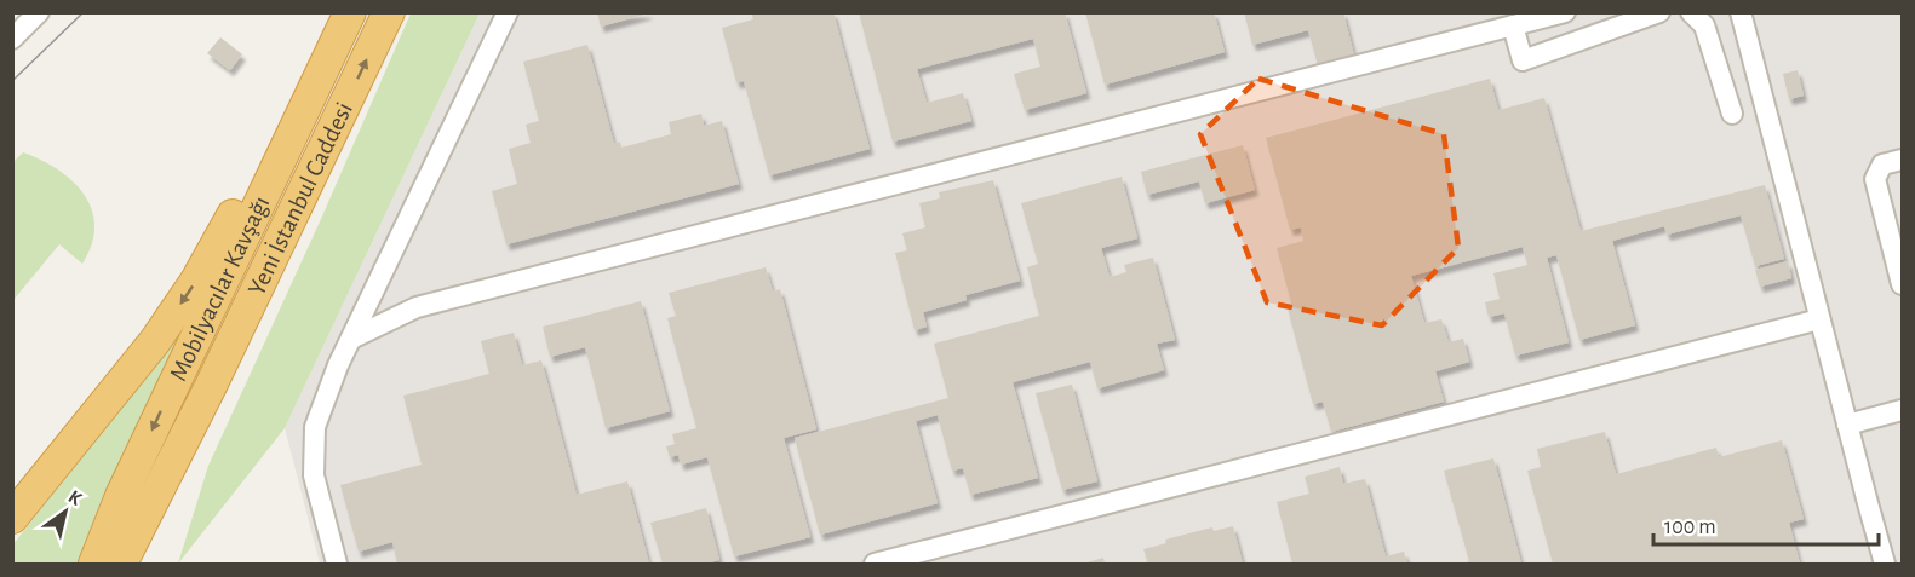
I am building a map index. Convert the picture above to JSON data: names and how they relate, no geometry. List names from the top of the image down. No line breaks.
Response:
{"streets":{"highway":["Yeni İstanbul Caddesi","Mobilyacılar Kavşağı"]},"crossings":[["Yeni İstanbul Caddesi","Mobilyacılar Kavşağı"]],"one_way":["Yeni İstanbul Caddesi"],"scale_bar":"100 m","north":"top right"}
